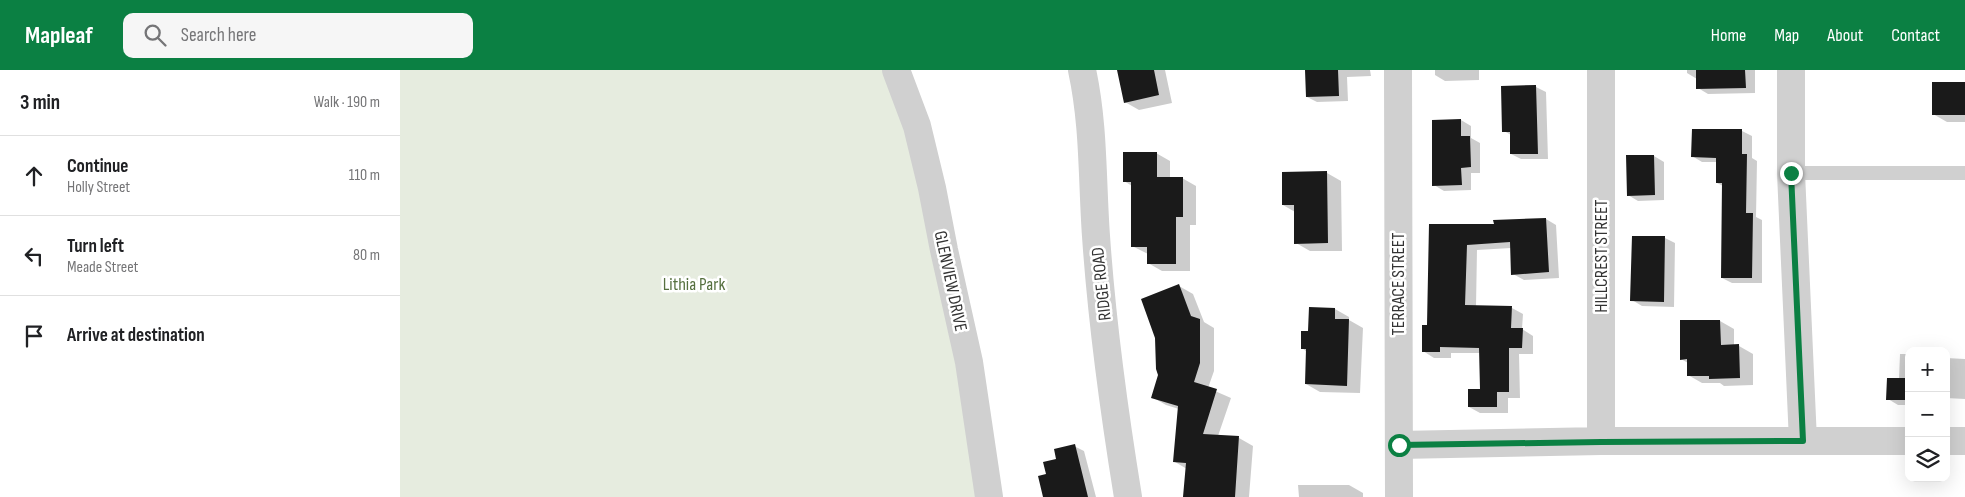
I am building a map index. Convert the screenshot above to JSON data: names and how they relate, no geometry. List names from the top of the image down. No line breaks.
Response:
{"streets":{"street":["HILLCREST STREET","GLENVIEW DRIVE","RIDGE ROAD","TERRACE STREET"]},"parks":["Lithia Park"],"page":{"header":"Mapleaf","search":"Search here","nav":["Home","Map","About","Contact"],"heading":["3 min","Walk · 190 m"],"list":[["Continue","Holly Street","110 m"],["Turn left","Meade Street","80 m"],"Arrive at destination"],"map_buttons":["+","−"]}}
